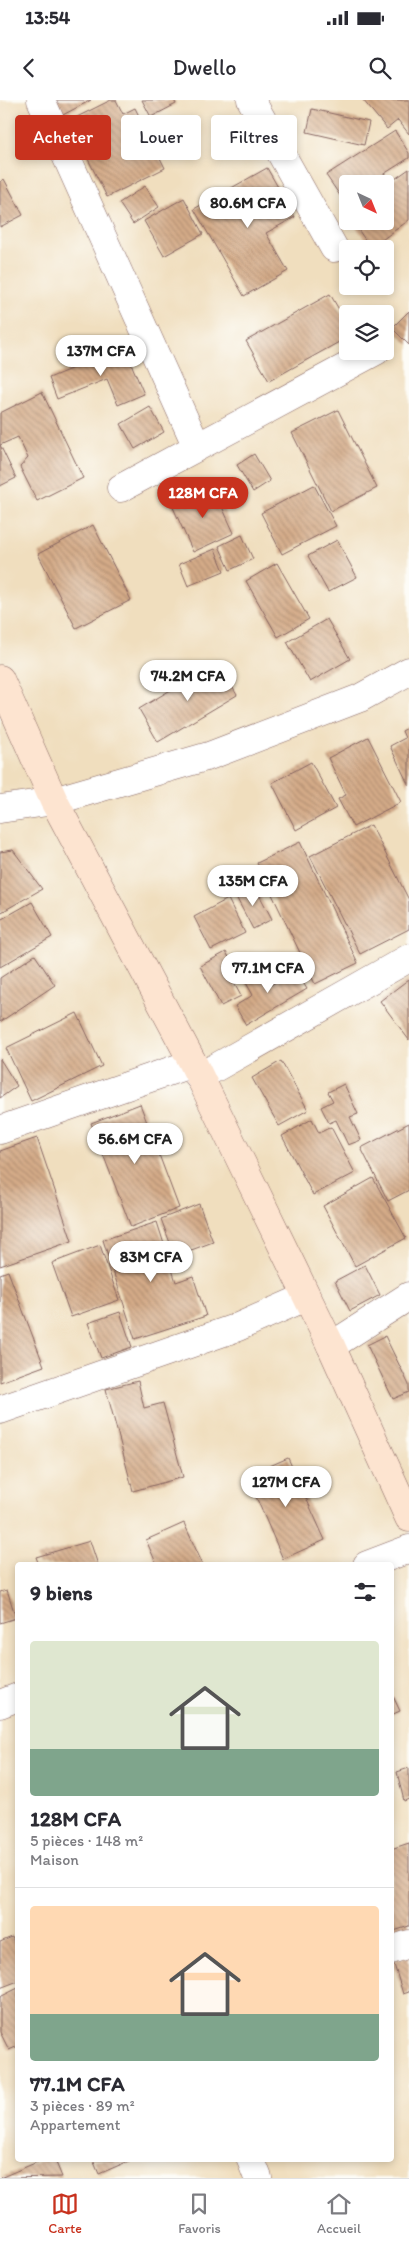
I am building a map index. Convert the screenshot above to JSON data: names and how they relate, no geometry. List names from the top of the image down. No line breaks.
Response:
{"north":"bottom right","page":{"status":"13:54","header":"Dwello","chip":["Acheter","Louer","Filtres"],"price":["80.6M CFA","137M CFA","128M CFA","74.2M CFA","135M CFA","77.1M CFA","56.6M CFA","83M CFA","127M CFA"],"heading":"9 biens","list":[{"name":"128M CFA","note":"5 pièces · 148 m² · Maison"},{"name":"77.1M CFA","note":"3 pièces · 89 m² · Appartement"}],"tabs":["Carte","Favoris","Accueil"]}}
